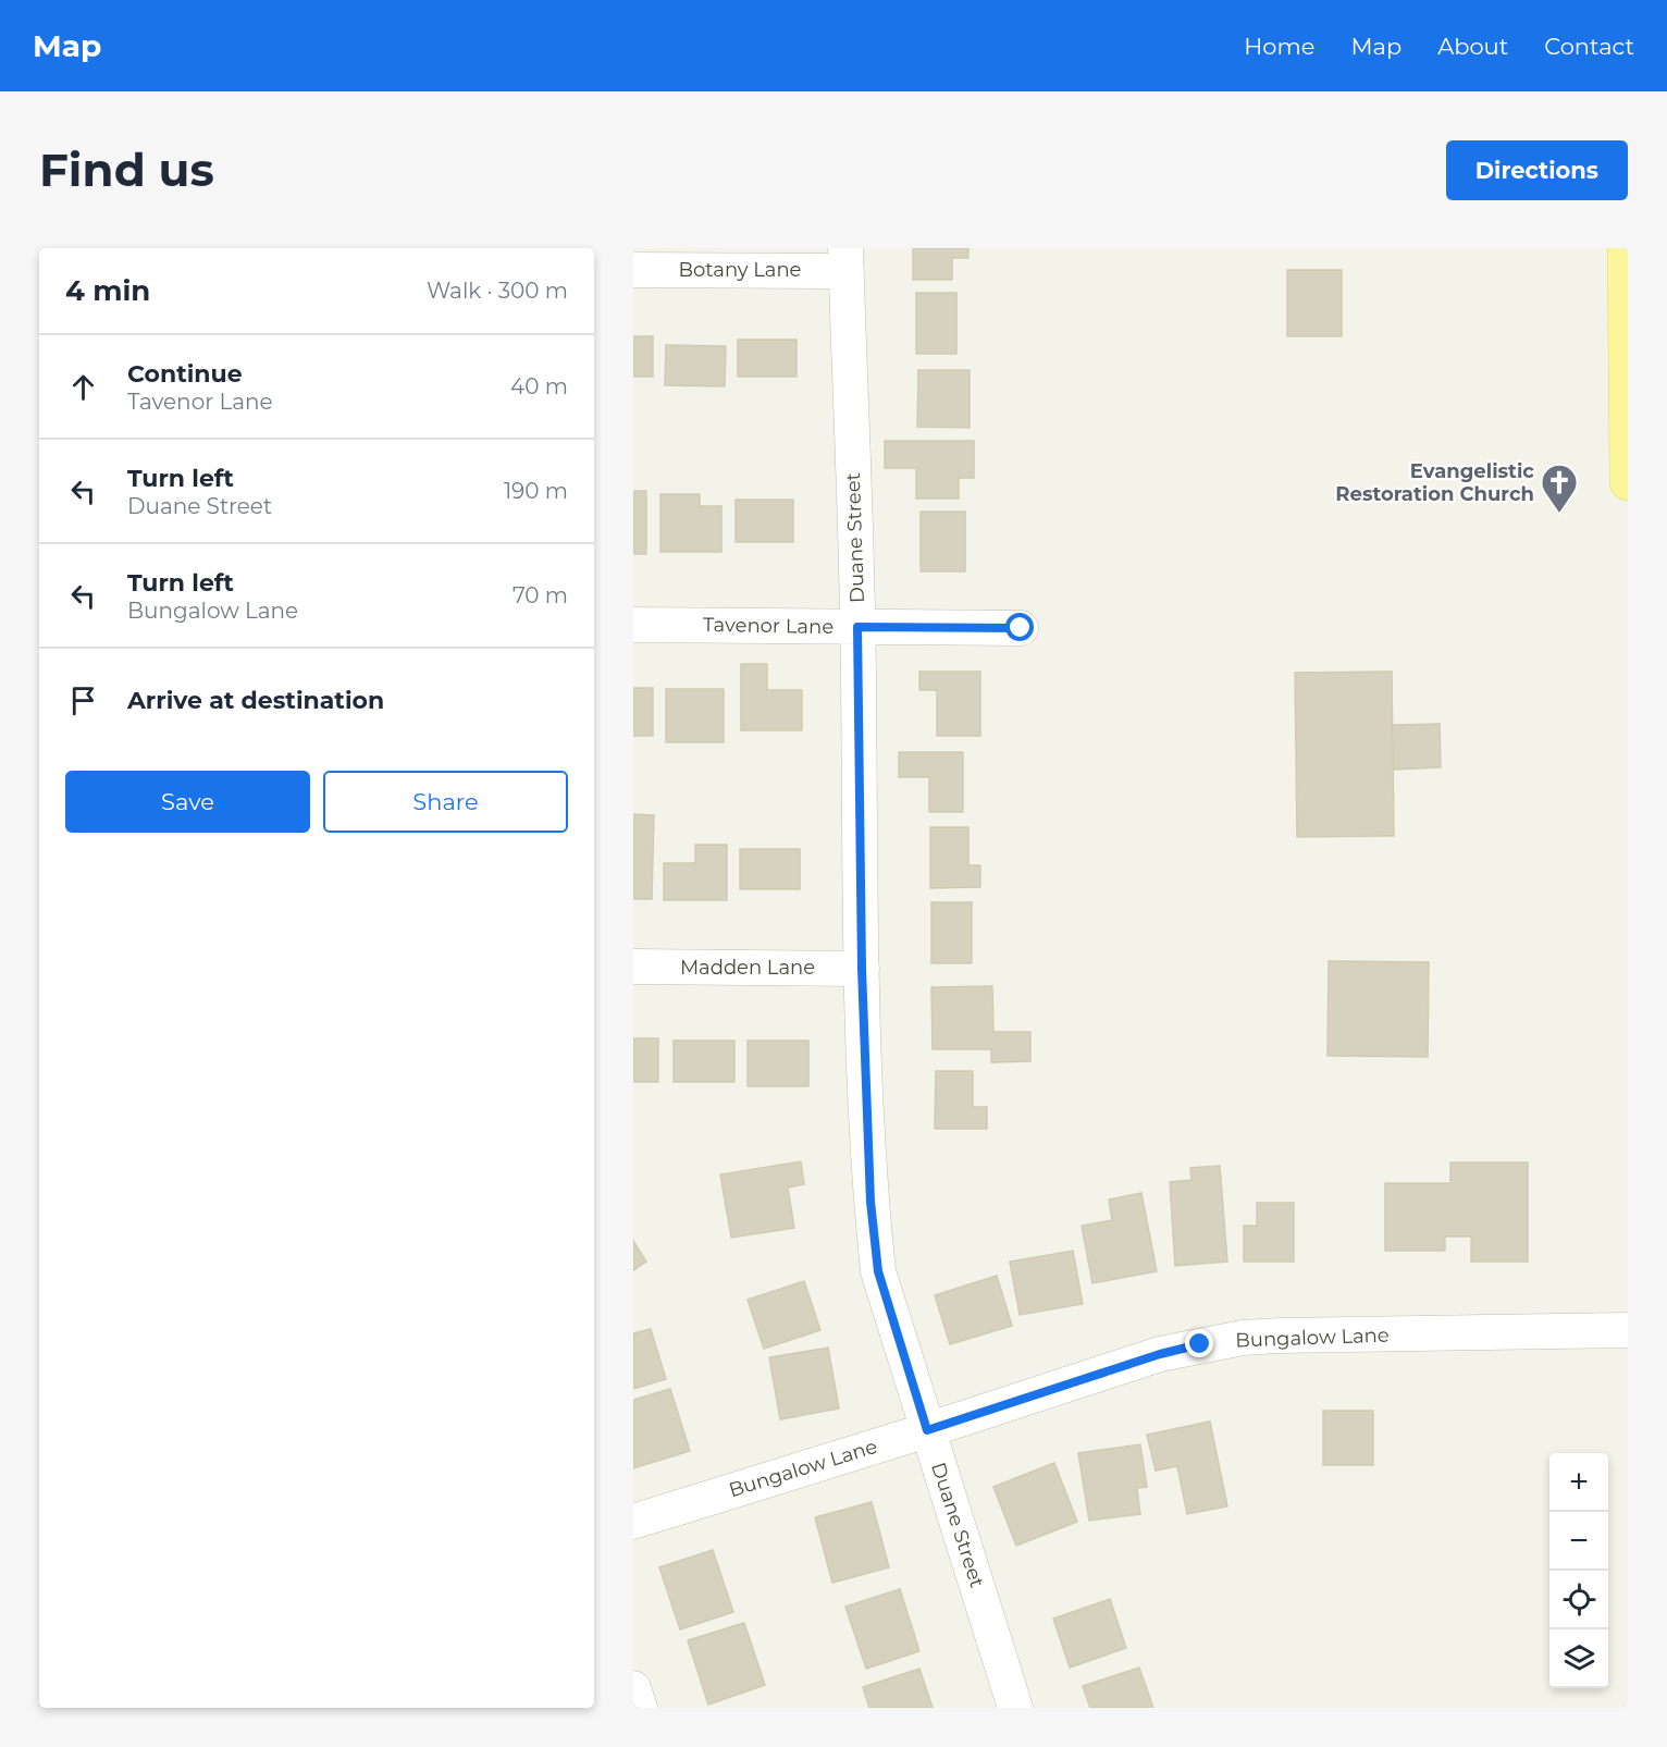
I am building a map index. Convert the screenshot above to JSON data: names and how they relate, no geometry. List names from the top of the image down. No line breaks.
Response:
{"streets":{"street":["Botany Lane","Duane Street","Tavenor Lane","Madden Lane","Bungalow Lane"]},"crossings":[["Botany Lane","Duane Street"],["Duane Street","Tavenor Lane"],["Duane Street","Madden Lane"],["Duane Street","Bungalow Lane"]],"places":{"church":["Evangelistic Restoration Church"]},"page":{"header":"Map","nav":["Home","Map","About","Contact"],"buttons":["Directions",["Save","Share"]],"title":"Find us","heading":["4 min","Walk · 300 m"],"list":[["Continue","Tavenor Lane","40 m"],["Turn left","Duane Street","190 m"],["Turn left","Bungalow Lane","70 m"],"Arrive at destination"],"map_buttons":["+","−"]}}
